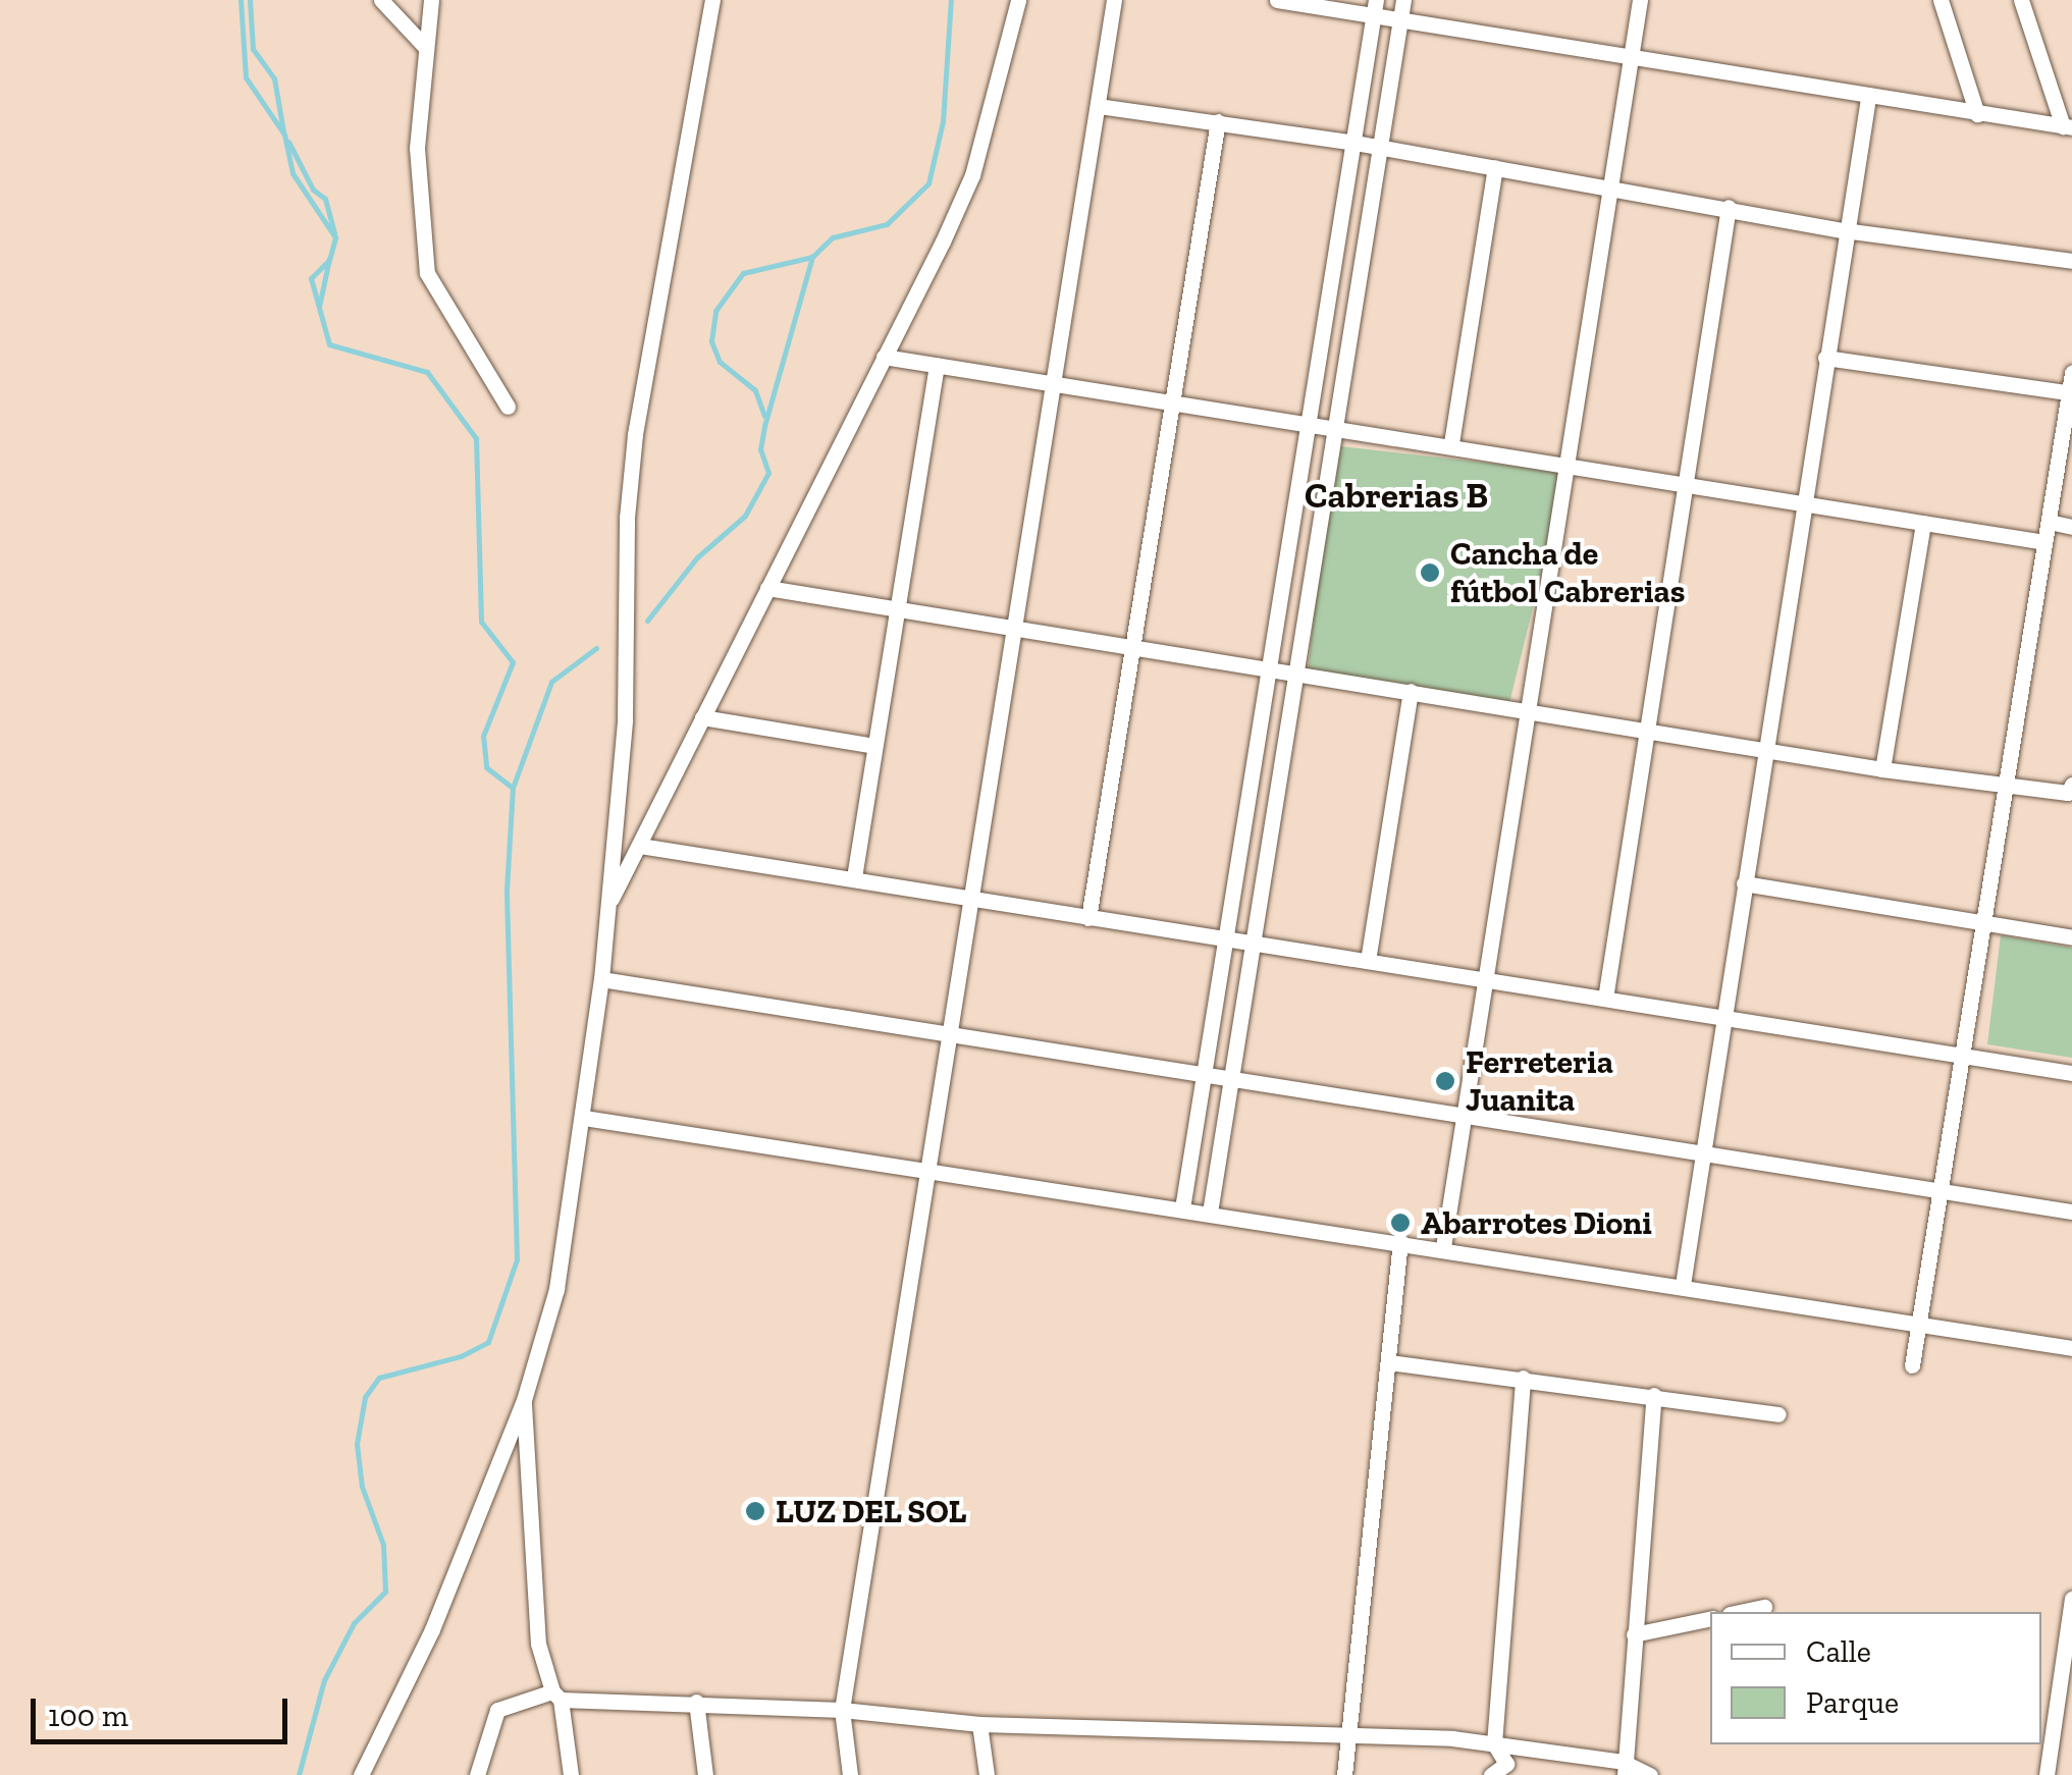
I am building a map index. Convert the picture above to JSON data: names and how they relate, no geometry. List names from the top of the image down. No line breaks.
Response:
{"districts":["Cabrerias B"],"places":["Cancha de fútbol Cabrerias","Ferreteria Juanita","Abarrotes Dioni","LUZ DEL SOL"],"legend":["Calle","Parque"],"scale_bar":"100 m"}
